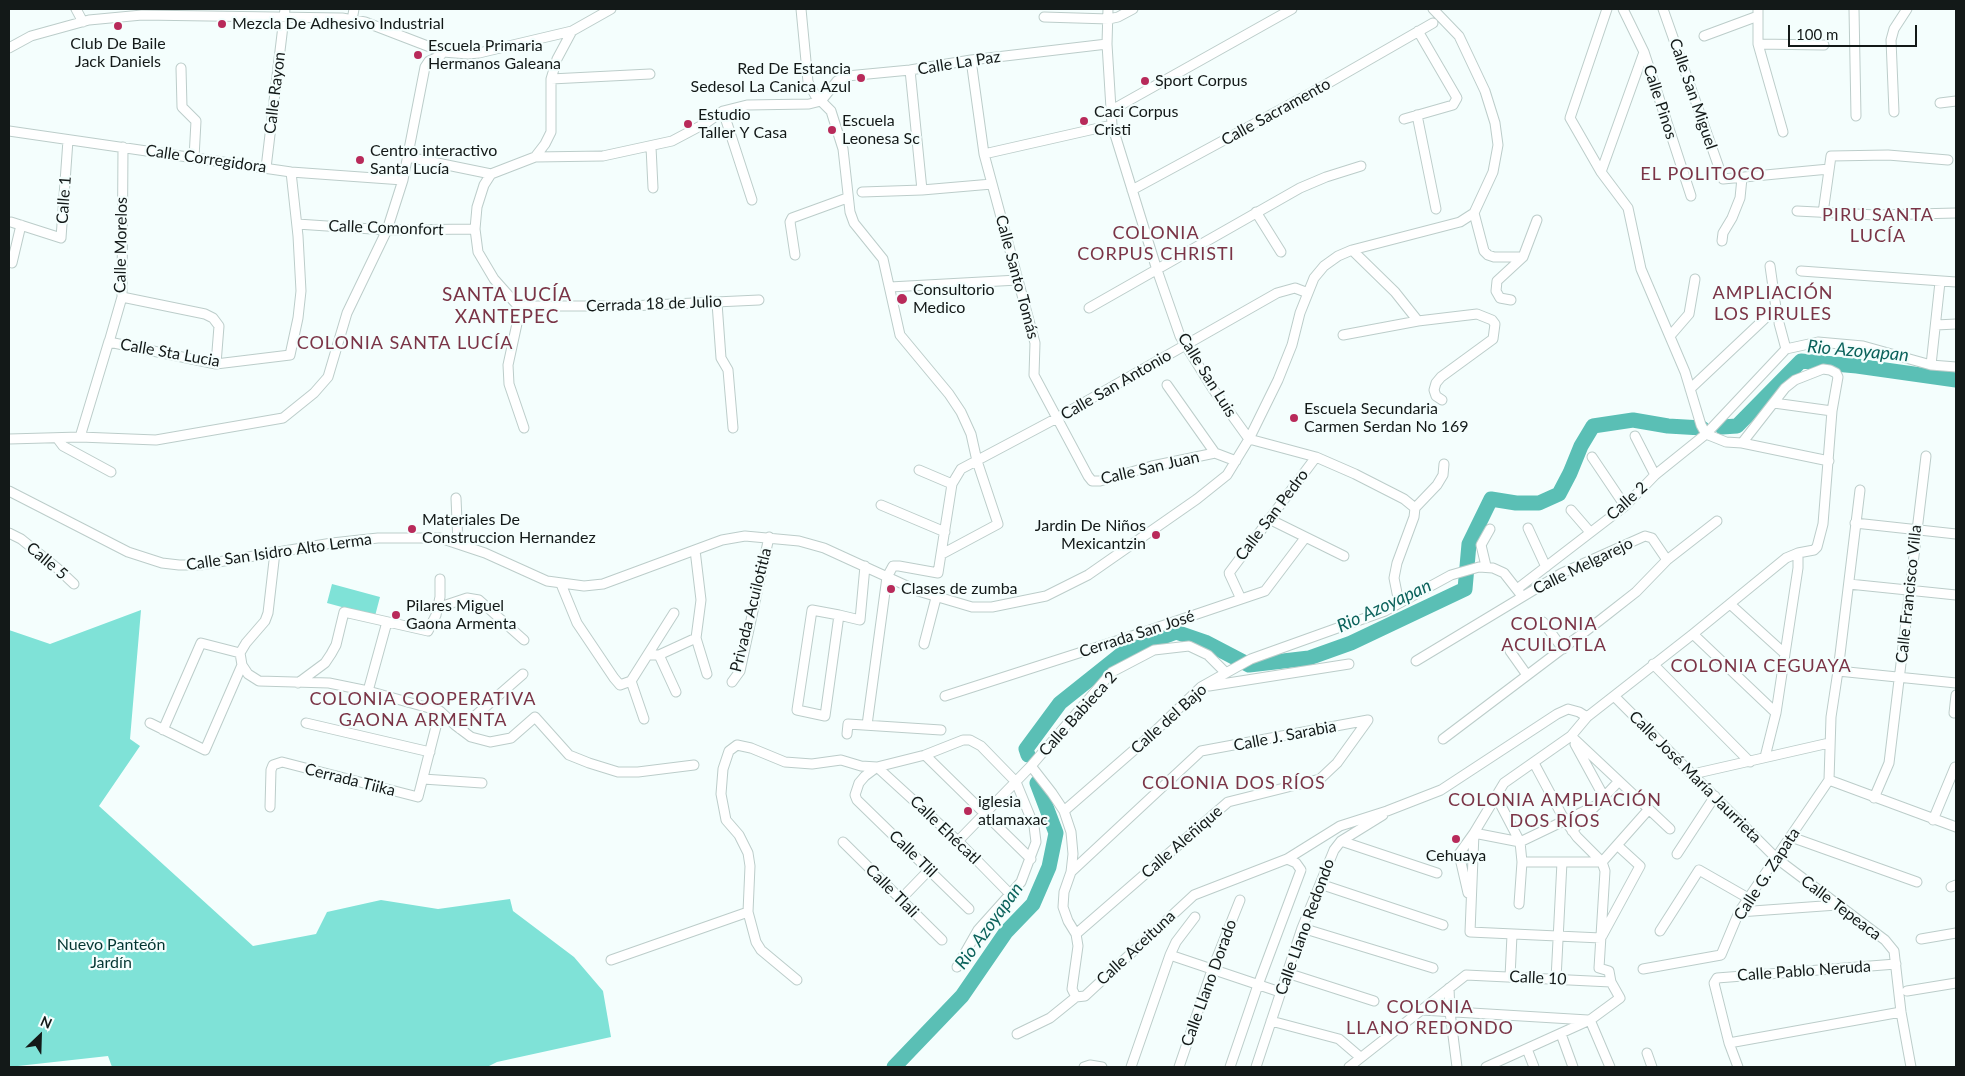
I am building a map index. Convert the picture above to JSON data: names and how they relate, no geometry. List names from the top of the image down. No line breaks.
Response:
{"streets":{"street":["Calle La Paz","Calle Rayon","Calle San Miguel","Calle Pinos","Calle Sacramento","Calle Corregidora","Calle 1","Calle Comonfort","Calle Morelos","Calle Santo Tomás","Cerrada 18 de Julio","Calle Sta Lucia","Calle San Luis","Calle San Antonio","Calle San Juan","Calle 2","Calle San Pedro","Calle San Isidro Alto Lerma","Calle 5","Calle Melgarejo","Calle Francisco Villa","Privada Acuilotitla","Cerrada San José","Calle Babieca 2","Calle del Bajo","Calle J. Sarabia","Calle José María Jaurrieta","Cerrada Tiika","Calle Ehécatl","Calle Aleñique","Calle Tlil","Calle G. Zapata","Calle Tlali","Calle Tepeaca","Calle Llano Redondo","Calle Aceituna","Calle Pablo Neruda","Calle 10","Calle Llano Dorado"]},"crossings":[["Calle La Paz","Calle Santo Tomás"],["Calle La Paz","Calle San Luis"],["Calle Rayon","Calle Corregidora"],["Calle Sacramento","Calle San Luis"],["Calle Corregidora","Calle 1"],["Calle Corregidora","Calle Morelos"],["Calle Comonfort","Calle Sta Lucia"],["Calle Morelos","Calle Sta Lucia"],["Calle Santo Tomás","Calle San Antonio"],["Calle Santo Tomás","Calle San Juan"],["Calle San Luis","Calle San Antonio"],["Calle San Luis","Calle San Isidro Alto Lerma"],["Calle San Antonio","Calle San Isidro Alto Lerma"],["Calle San Juan","Calle San Isidro Alto Lerma"],["Calle 2","Calle Melgarejo"],["Calle San Pedro","Cerrada San José"],["Calle San Isidro Alto Lerma","Privada Acuilotitla"],["Calle Babieca 2","Calle del Bajo"],["Calle Babieca 2","Calle Ehécatl"],["Calle J. Sarabia","Calle Aleñique"],["Calle José María Jaurrieta","Calle G. Zapata"],["Calle José María Jaurrieta","Calle Tepeaca"],["Calle Ehécatl","Calle Tlil"],["Calle G. Zapata","Calle Tepeaca"],["Calle Tepeaca","Calle Pablo Neruda"],["Calle Llano Redondo","Calle Aceituna"]],"districts":["EL POLITOCO","PIRU SANTA LUCÍA","COLONIA CORPUS CHRISTI","AMPLIACIÓN LOS PIRULES","SANTA LUCÍA XANTEPEC","COLONIA SANTA LUCÍA","COLONIA ACUILOTLA","COLONIA CEGUAYA","COLONIA COOPERATIVA GAONA ARMENTA","COLONIA DOS RÍOS","COLONIA AMPLIACIÓN DOS RÍOS","COLONIA LLANO REDONDO"],"water":["Rio Azoyapan"],"parks":["Nuevo Panteón Jardín"],"places":["Mezcla De Adhesivo Industrial","Club De Baile Jack Daniels","Escuela Primaria Hermanos Galeana","Red De Estancia Sedesol La Canica Azul","Sport Corpus","Caci Corpus Cristi","Estudio Taller Y Casa","Escuela Leonesa Sc","Centro interactivo Santa Lucía","Consultorio Medico","Escuela Secundaria Carmen Serdan No 169","Materiales De Construccion Hernandez","Jardin De Niños Mexicantzin","Clases de zumba","Pilares Miguel Gaona Armenta","iglesia atlamaxac","Cehuaya"],"scale_bar":"100 m","north":"top right"}
